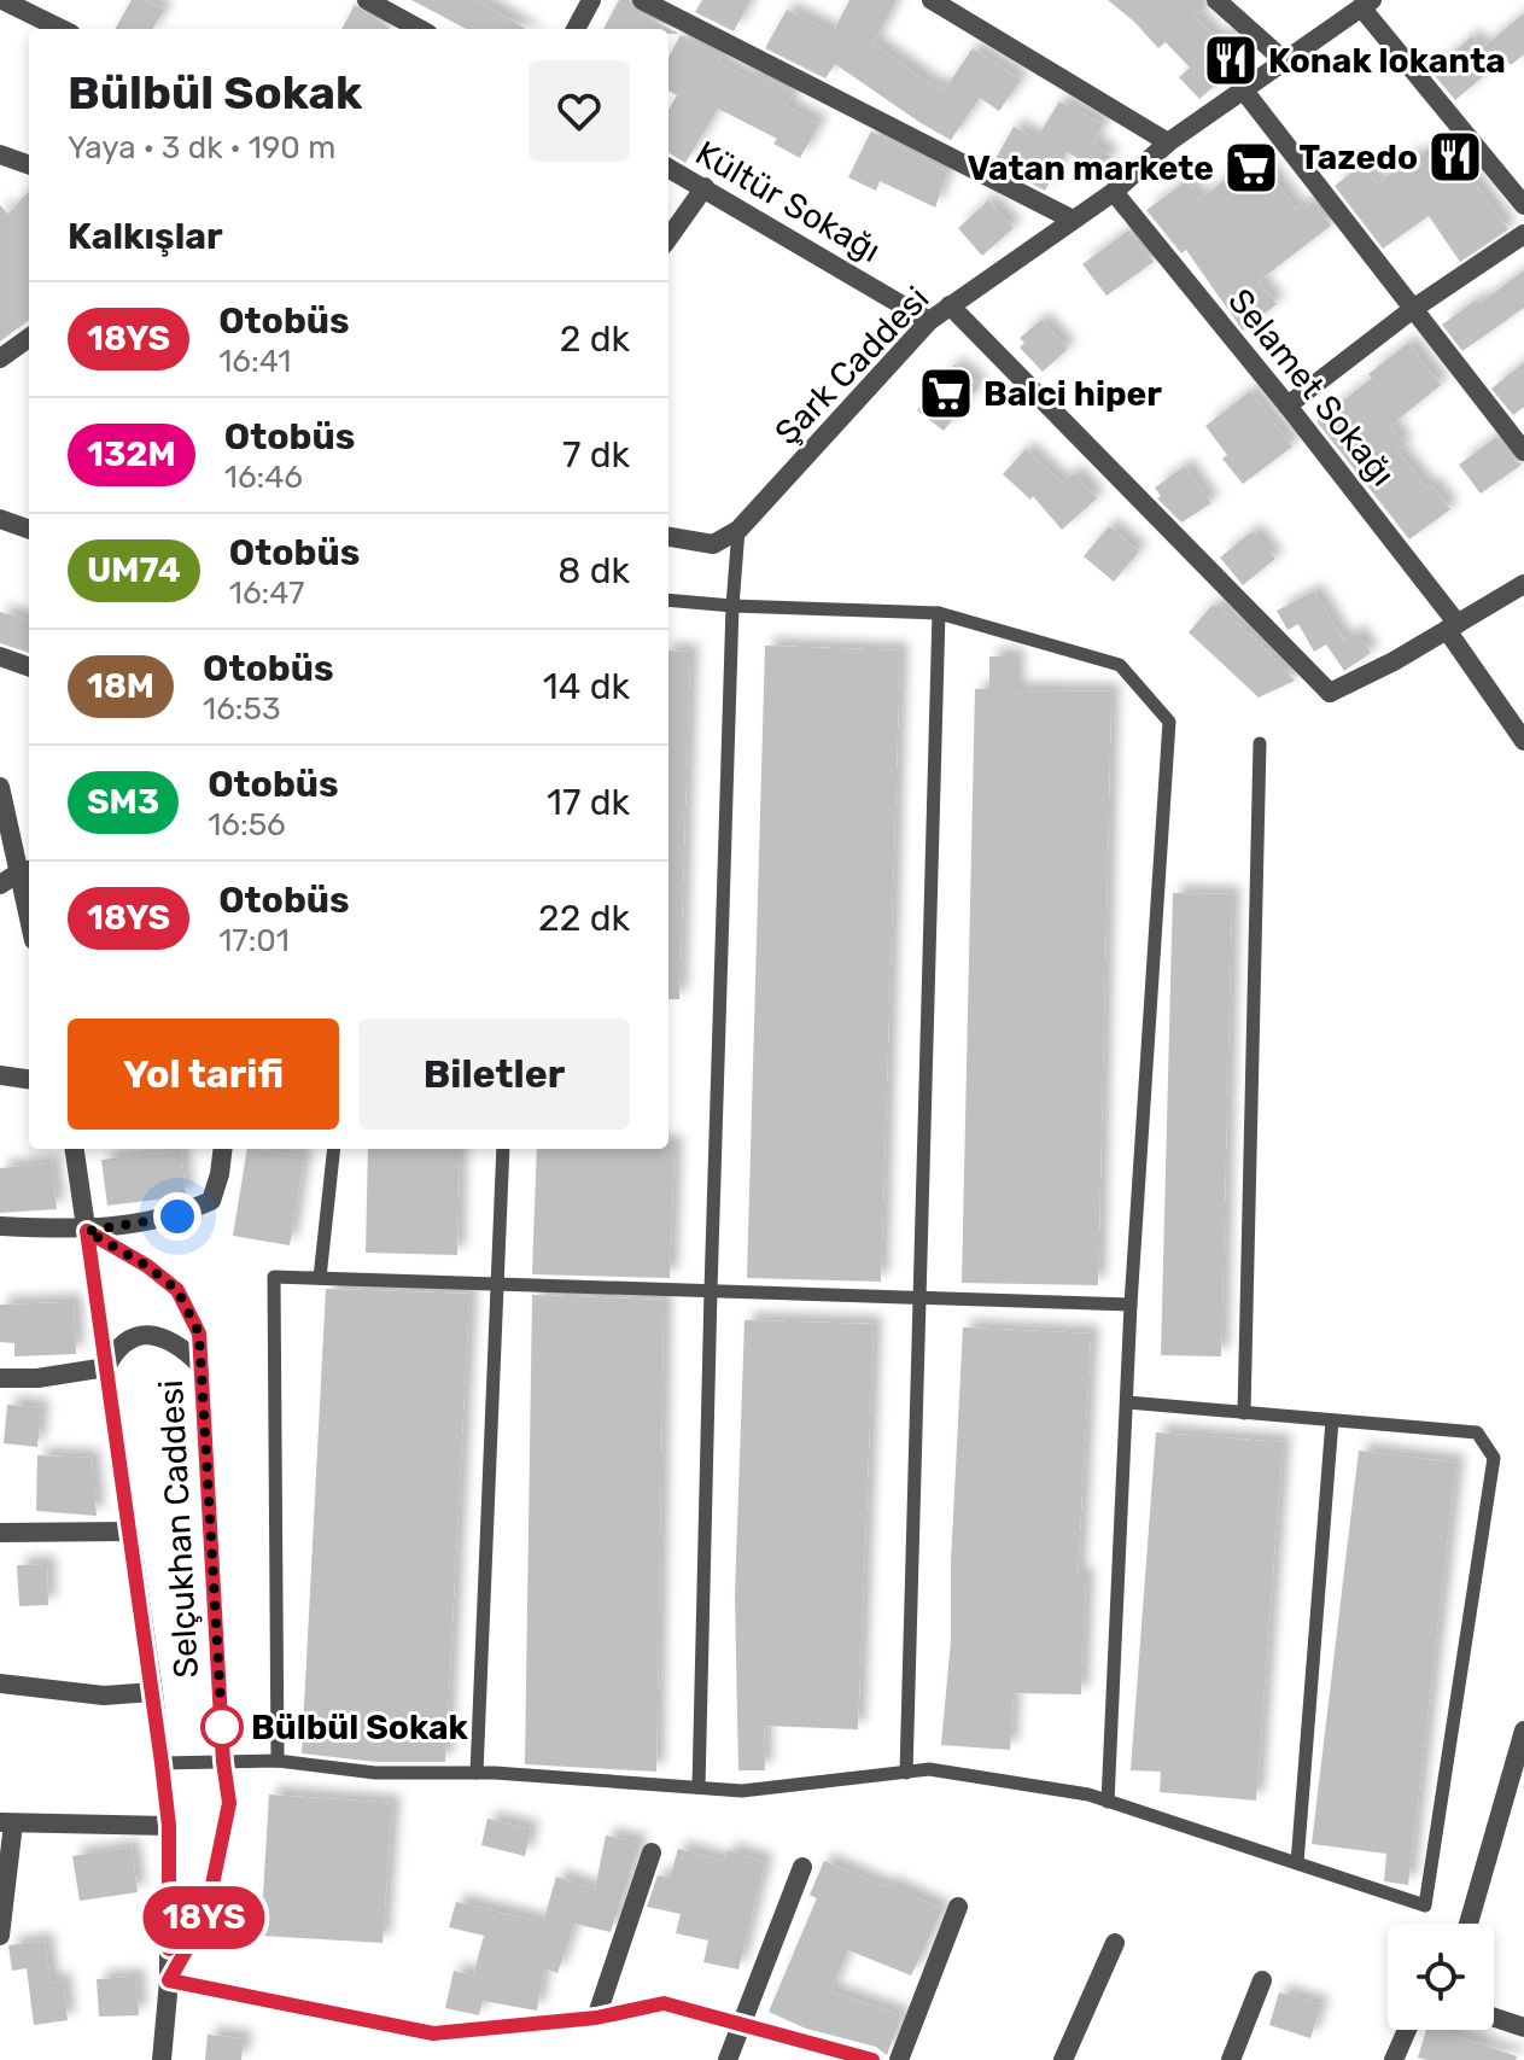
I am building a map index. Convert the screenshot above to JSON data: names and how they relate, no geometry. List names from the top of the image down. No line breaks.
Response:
{"streets":{"street":["Kültür Sokağı","Şark Caddesi","Selamet Sokağı","Selçukhan Caddesi"]},"crossings":[["Kültür Sokağı","Şark Caddesi"],["Şark Caddesi","Selamet Sokağı"]],"places":{"restaurant":["Konak lokanta","Tazedo"],"supermarket":["Vatan markete","Balci hiper"],"other":["Bülbül Sokak"]},"lines":["bus line 18YS"],"page":{"on_map":"18YS","heading":[["Bülbül Sokak","Yaya · 3 dk · 190 m"],"Kalkışlar"],"list":[{"mark":"18YS","name":"Otobüs","note":"16:41","value":"2 dk"},{"mark":"132M","name":"Otobüs","note":"16:46","value":"7 dk"},{"mark":"UM74","name":"Otobüs","note":"16:47","value":"8 dk"},{"mark":"18M","name":"Otobüs","note":"16:53","value":"14 dk"},{"mark":"SM3","name":"Otobüs","note":"16:56","value":"17 dk"},{"mark":"18YS","name":"Otobüs","note":"17:01","value":"22 dk"}],"buttons":["Yol tarifi","Biletler"]}}
